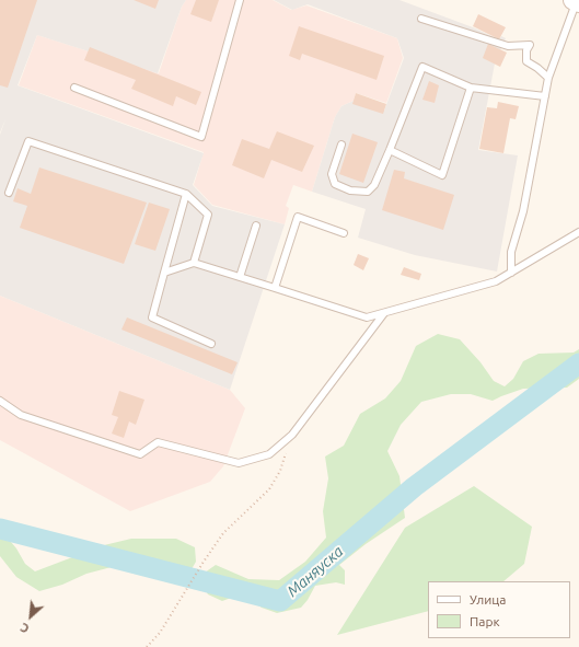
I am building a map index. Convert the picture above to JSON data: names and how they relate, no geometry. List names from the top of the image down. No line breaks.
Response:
{"water":["Маняуска"],"legend":["Улица","Парк"],"north":"bottom left"}
